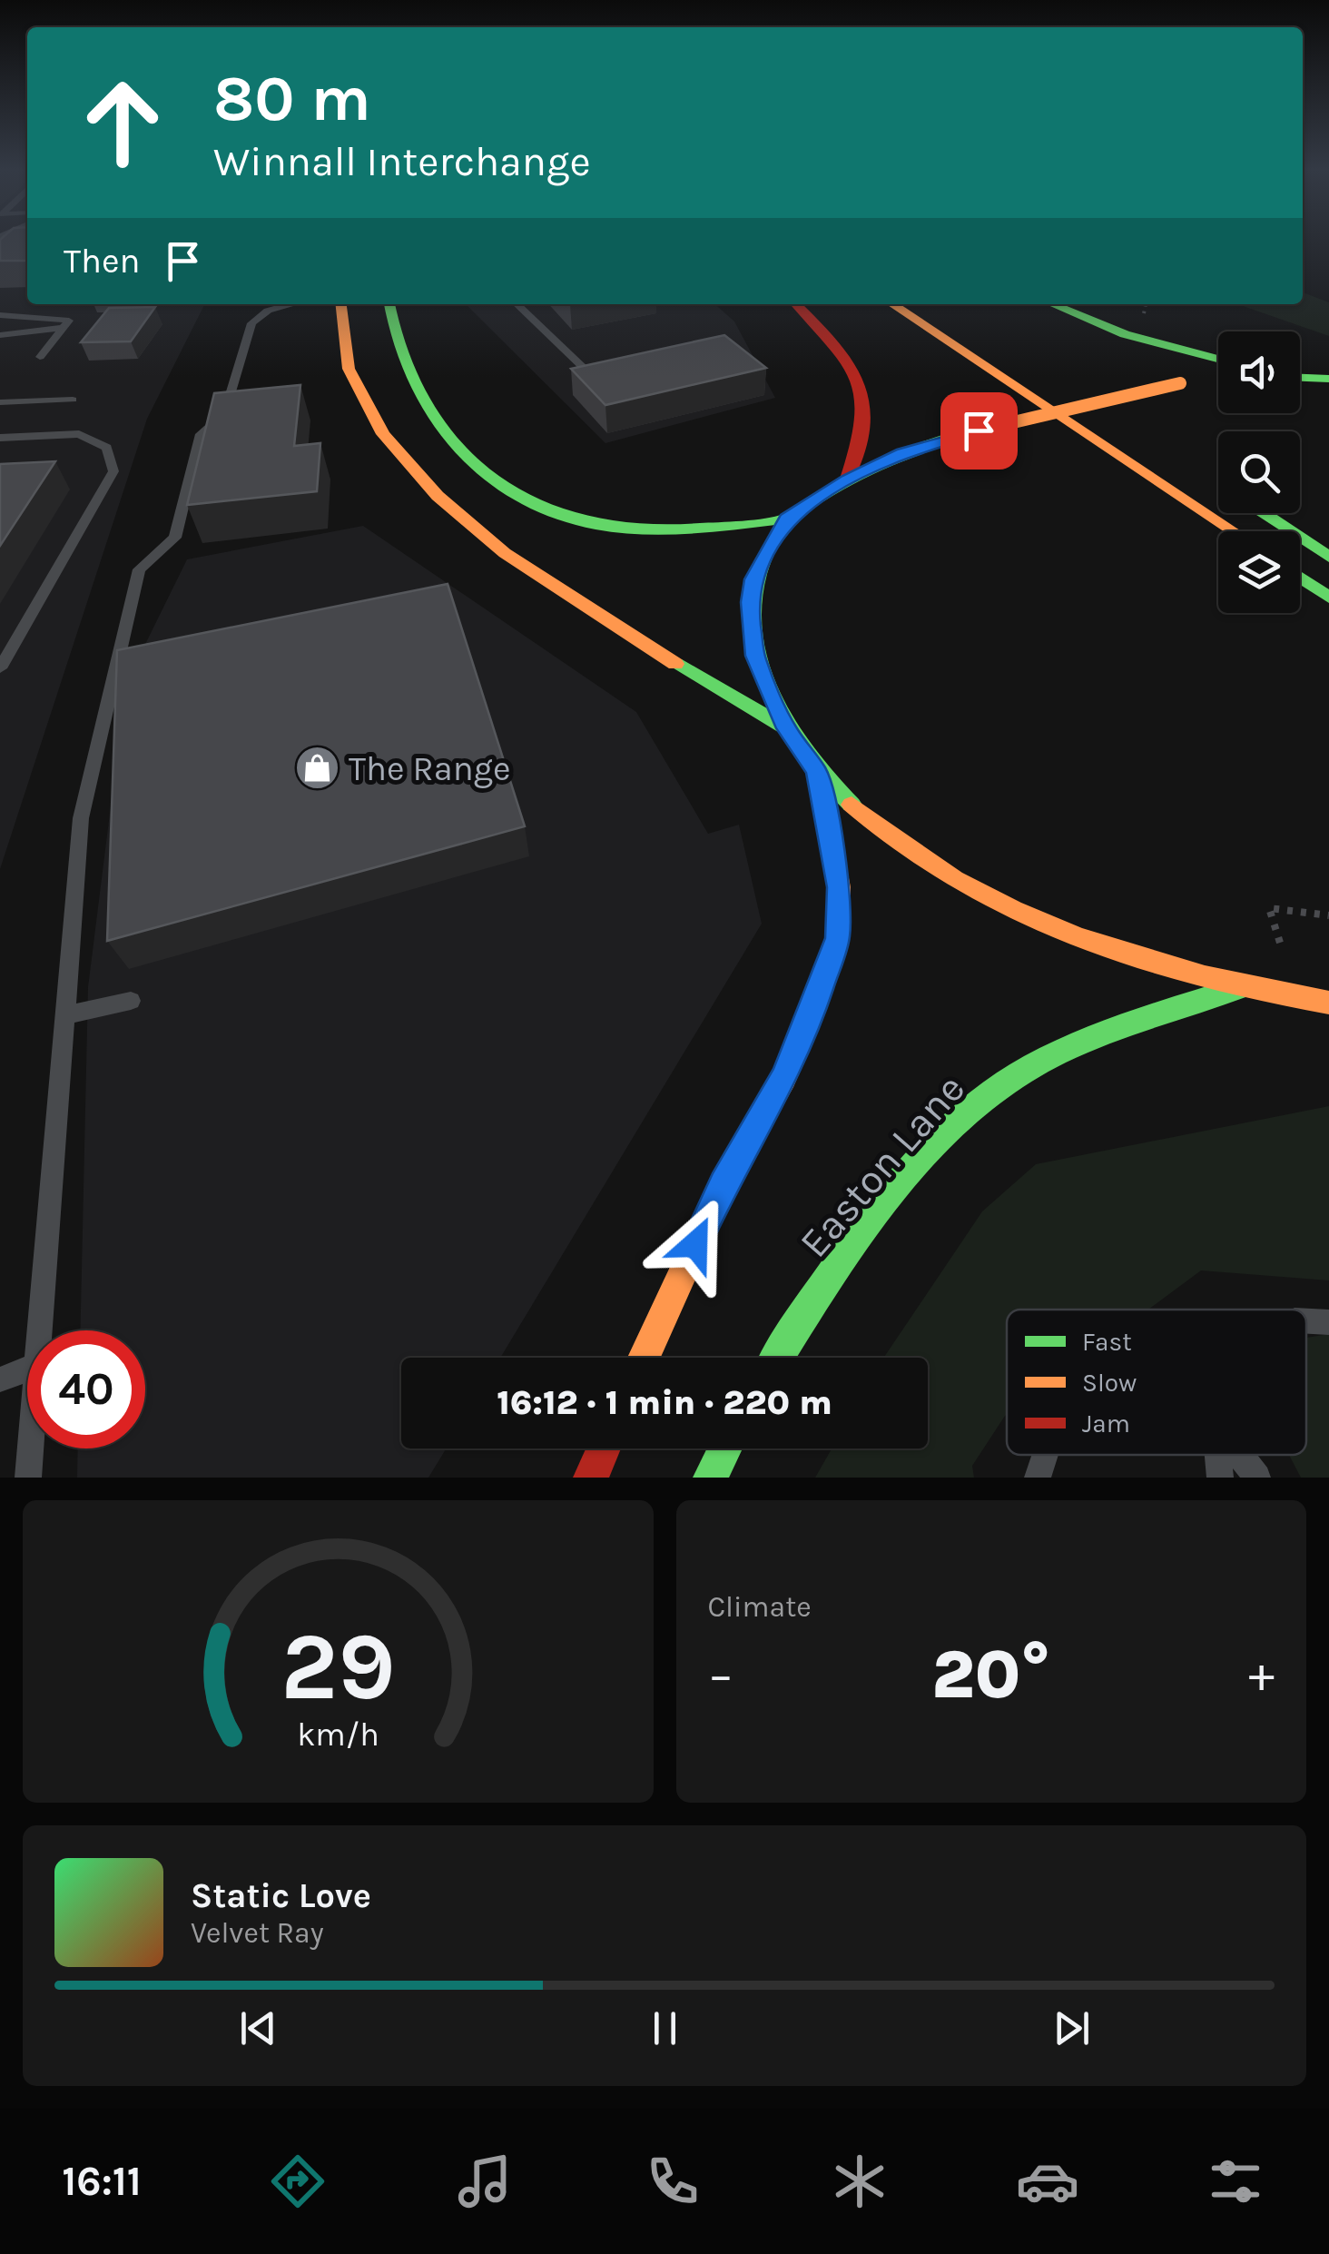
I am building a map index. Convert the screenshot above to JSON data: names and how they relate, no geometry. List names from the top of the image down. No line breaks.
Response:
{"streets":{"main road":["Easton Lane"]},"places":{"shop":["The Range"]},"legend":["Fast","Slow","Jam"],"page":{"turn":["80 m","Winnall Interchange"],"then":"Then","limit":"40","trip":"16:12 · 1 min · 220 m","tile":"Climate","heat":["−","20°","+"],"song":["Static Love","Velvet Ray"],"tabs":"16:11","gauge":["29","km/h"]}}
